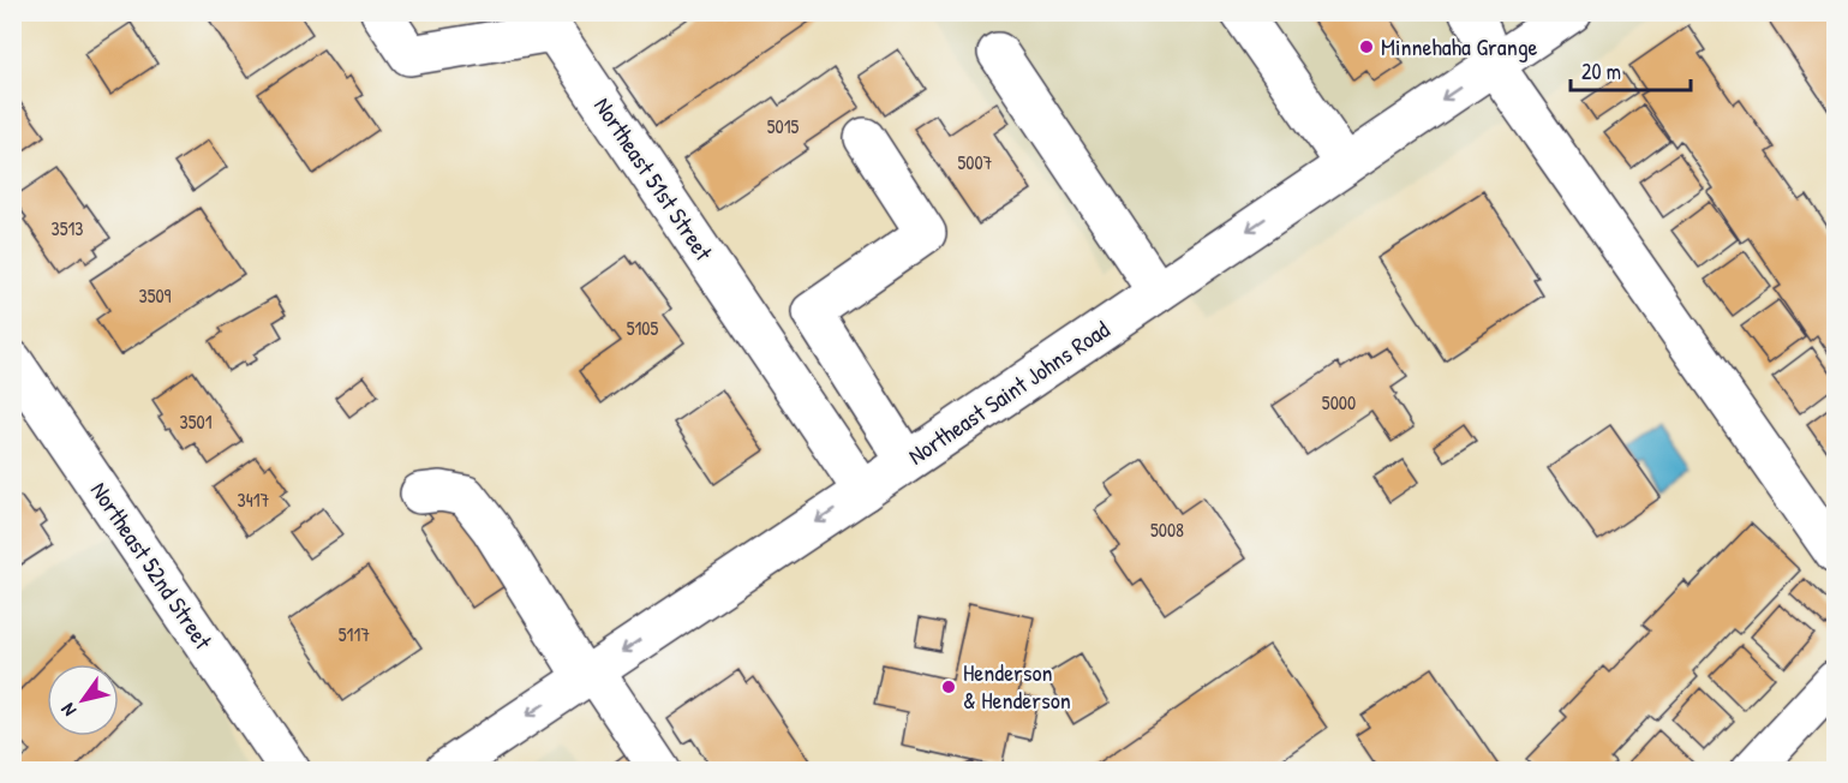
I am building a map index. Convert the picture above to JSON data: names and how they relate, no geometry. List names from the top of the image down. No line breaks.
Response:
{"streets":{"main road":["Northeast 51st Street","Northeast Saint Johns Road","Northeast 52nd Street"]},"crossings":[["Northeast 51st Street","Northeast Saint Johns Road"]],"one_way":["Northeast Saint Johns Road"],"places":["Minnehaha Grange","Henderson & Henderson"],"house_numbers":["5015","5007","3513","3509","5105","5000","3501","3417","5008","5117"],"scale_bar":"20 m","north":"bottom left"}
